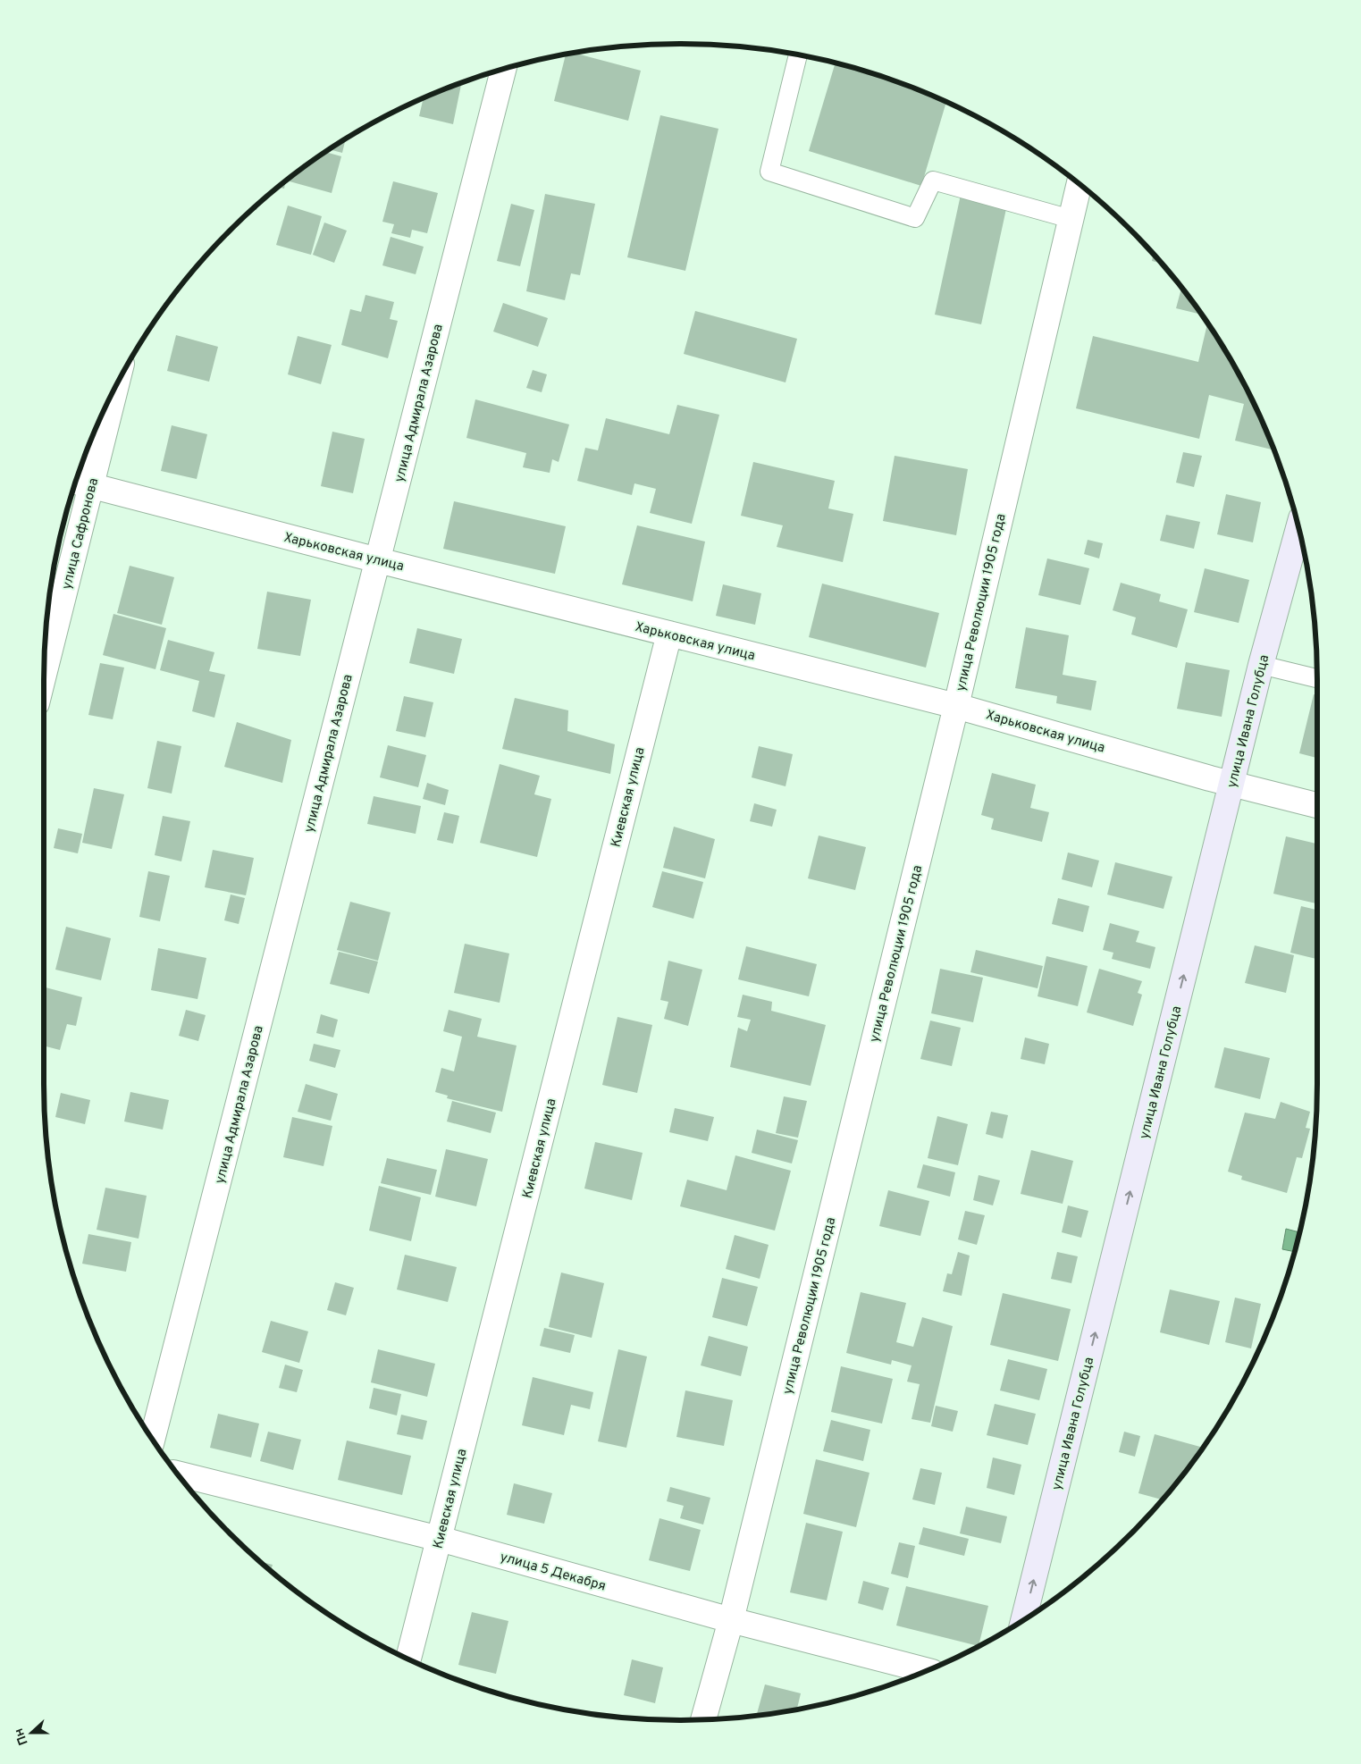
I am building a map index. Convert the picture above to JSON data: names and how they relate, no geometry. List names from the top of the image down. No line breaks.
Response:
{"streets":{"street":["улица Адмирала Азарова","улица Сафронова","Харьковская улица","улица Революции 1905 года","улица Ивана Голубца","Киевская улица","улица 5 Декабря"]},"crossings":[["улица Адмирала Азарова","Харьковская улица"],["улица Сафронова","Харьковская улица"],["Харьковская улица","улица Революции 1905 года"],["Харьковская улица","улица Ивана Голубца"],["Харьковская улица","Киевская улица"],["улица Революции 1905 года","улица 5 Декабря"],["Киевская улица","улица 5 Декабря"]],"one_way":["улица Ивана Голубца"],"north":"left"}
